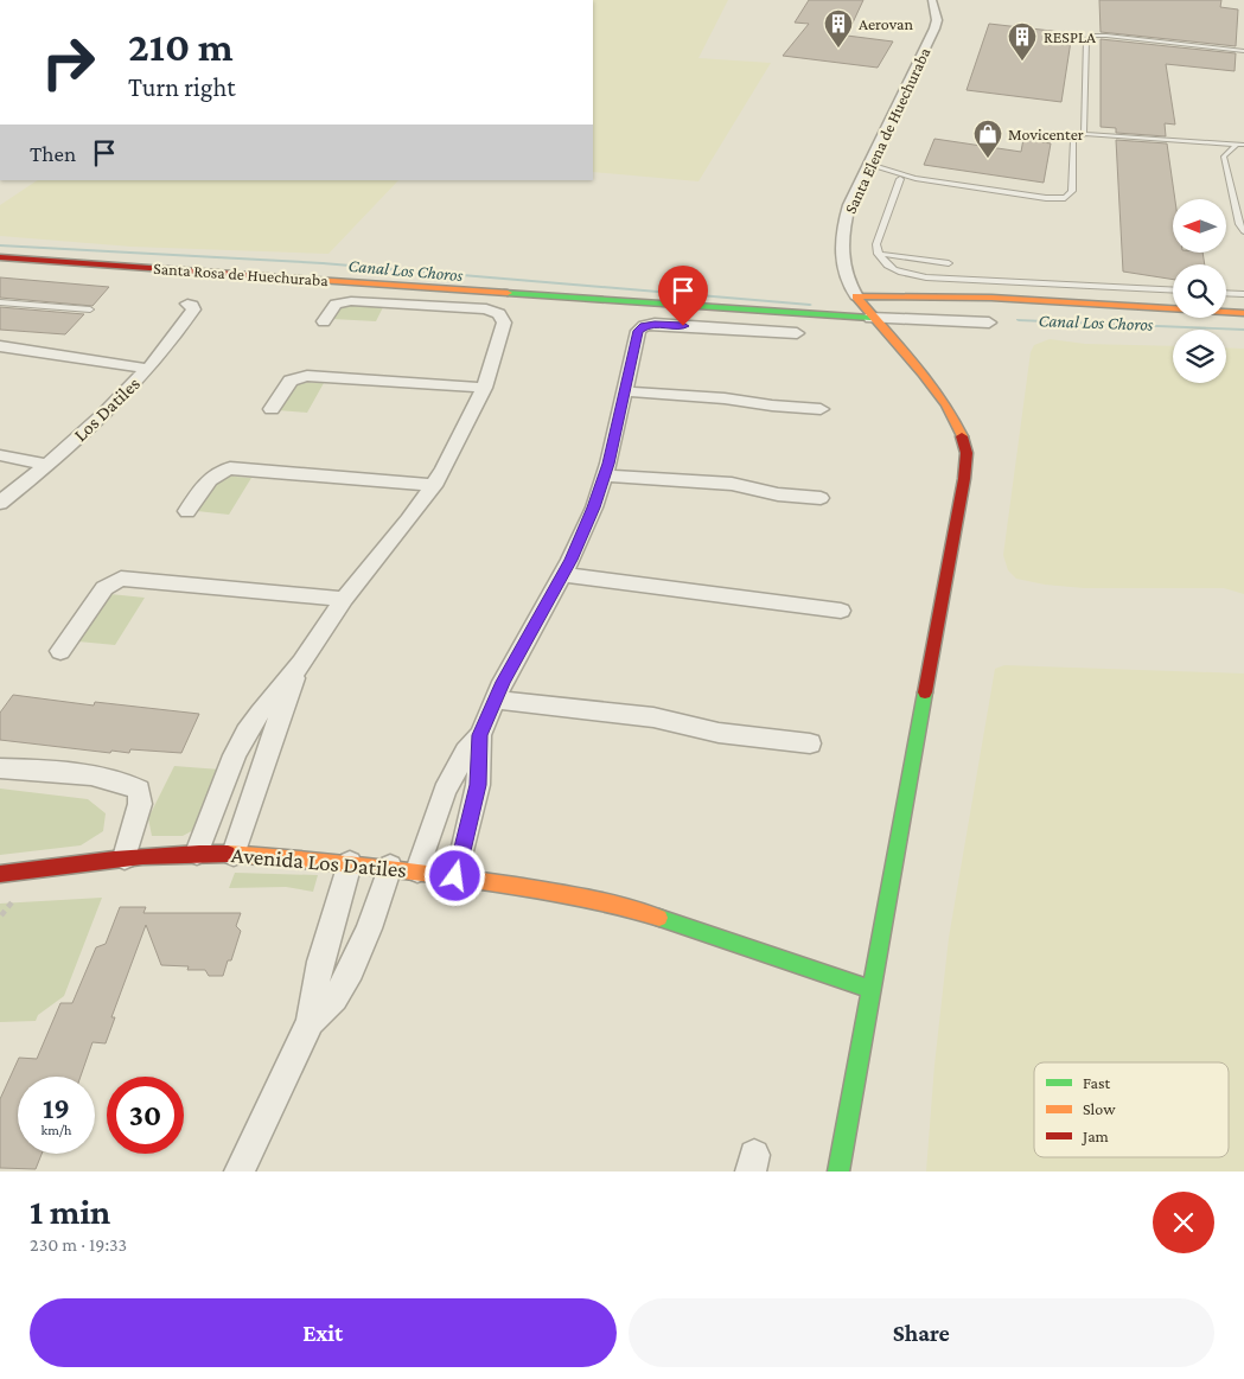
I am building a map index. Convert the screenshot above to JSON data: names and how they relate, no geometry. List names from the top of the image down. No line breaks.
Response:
{"streets":{"street":["Santa Elena de Huechuraba","Santa Rosa de Huechuraba","Los Datiles","Avenida Los Datiles"]},"water":["Canal Los Choros"],"places":{"building":["Aerovan","RESPLA"],"shop":["Movicenter"]},"legend":["Fast","Slow","Jam"],"north":"left","page":{"turn":["210 m","Turn right"],"then":"Then","speed":"19 km/h","limit":"30","heading":["1 min","230 m · 19:33"],"buttons":["Exit","Share"]}}
